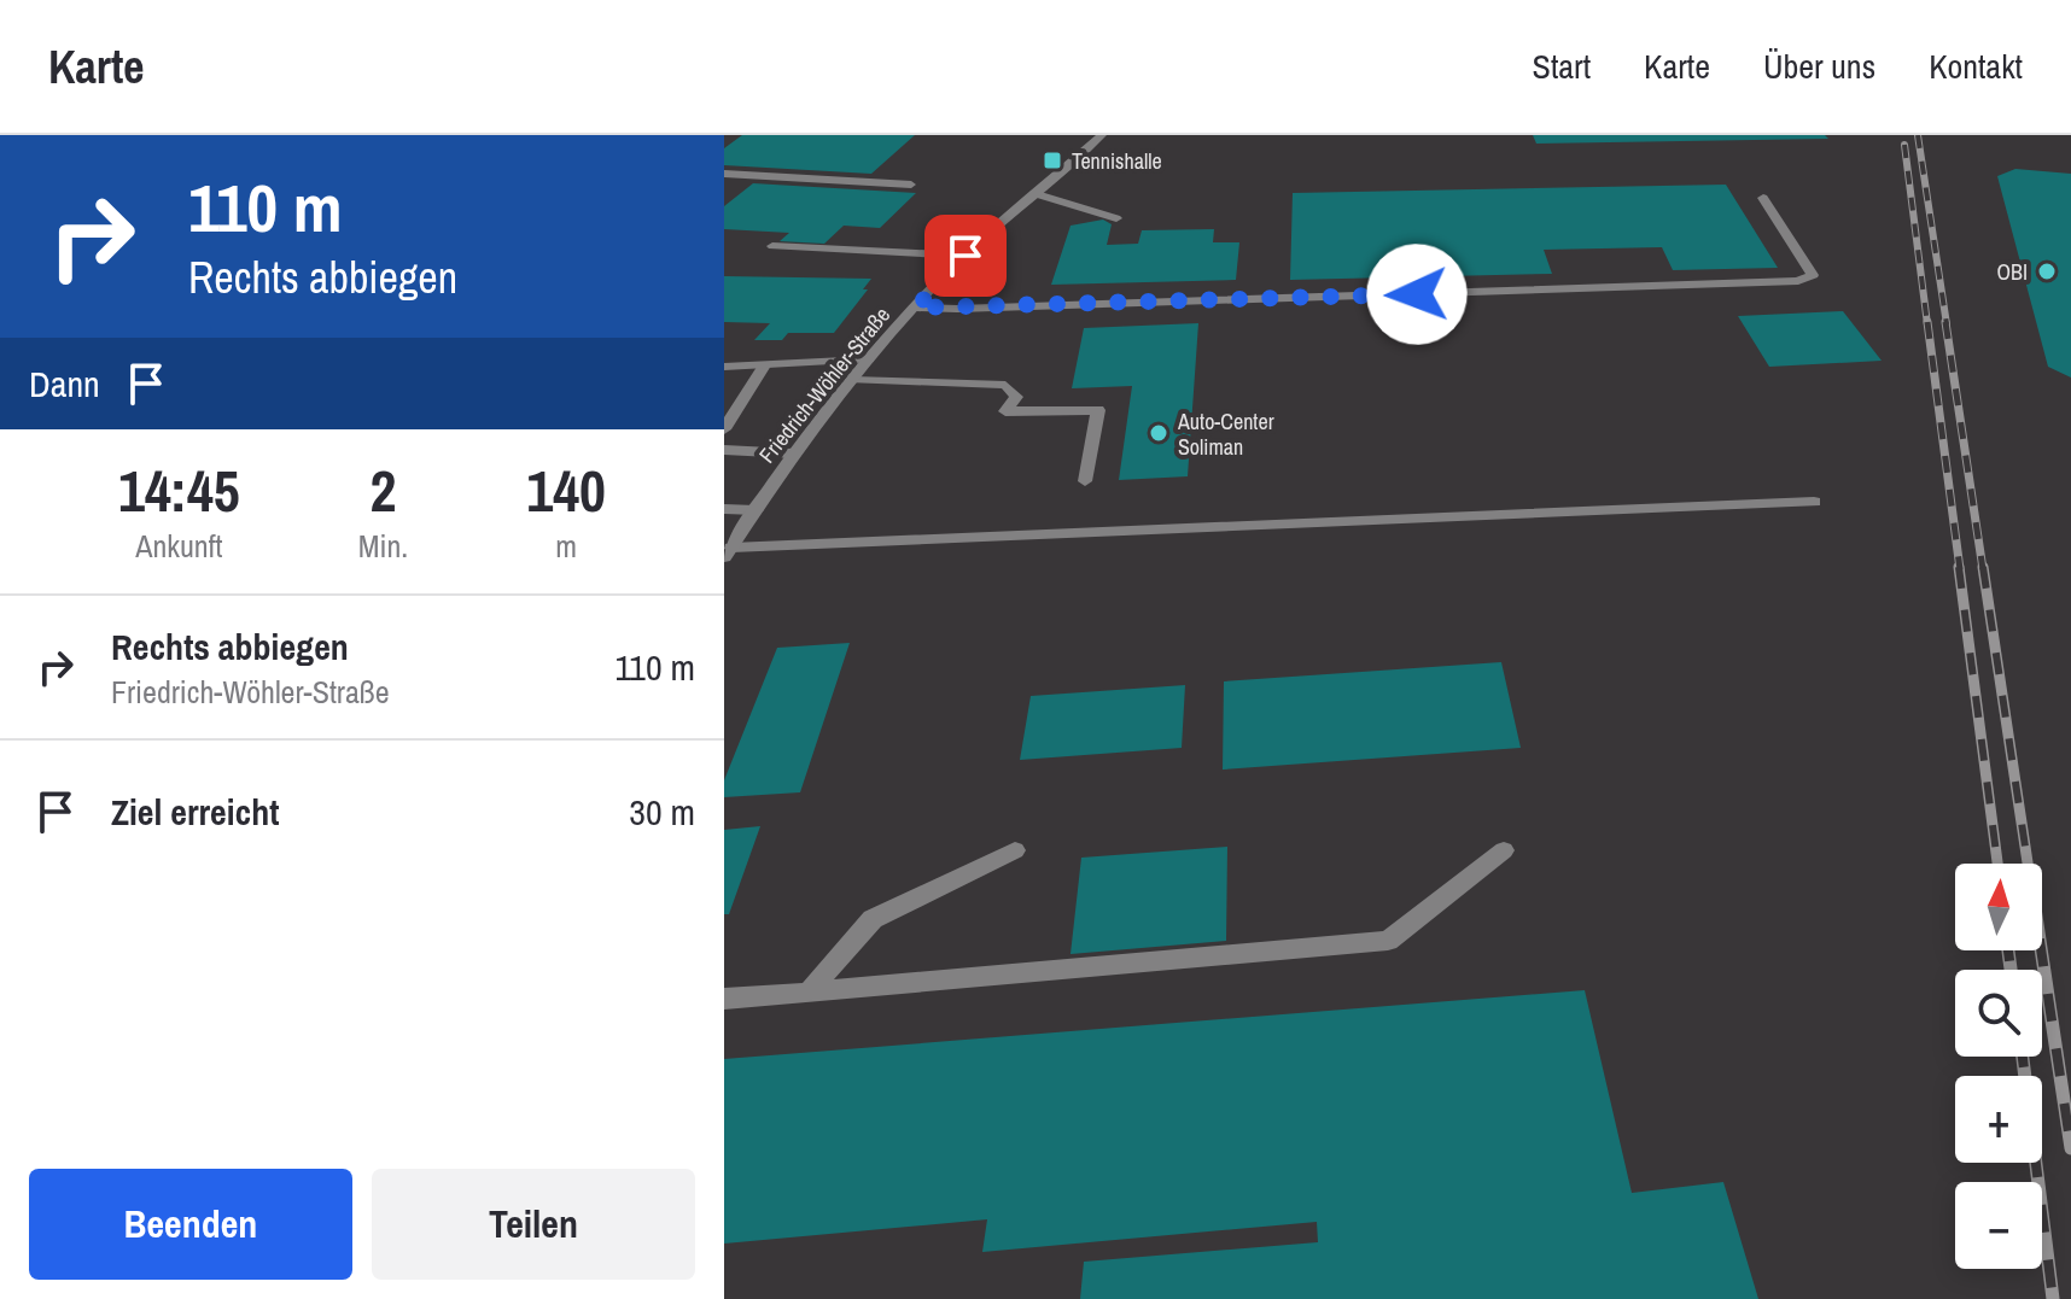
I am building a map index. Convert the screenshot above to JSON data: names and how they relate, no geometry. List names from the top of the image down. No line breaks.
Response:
{"streets":{"street":["Friedrich-Wöhler-Straße"]},"places":{"transit":["Tennishalle"],"other":["OBI","Auto-Center Soliman"]},"north":"top","page":{"header":"Karte","nav":["Start","Karte","Über uns","Kontakt"],"turn":["110 m","Rechts abbiegen"],"then":"Dann","eta":["14:45","Ankunft","2","Min.","140","m"],"list":[{"name":"Rechts abbiegen","note":"Friedrich-Wöhler-Straße","value":"110 m"},{"name":"Ziel erreicht","value":"30 m"}],"map_buttons":["+","−"],"buttons":["Beenden","Teilen"]}}
